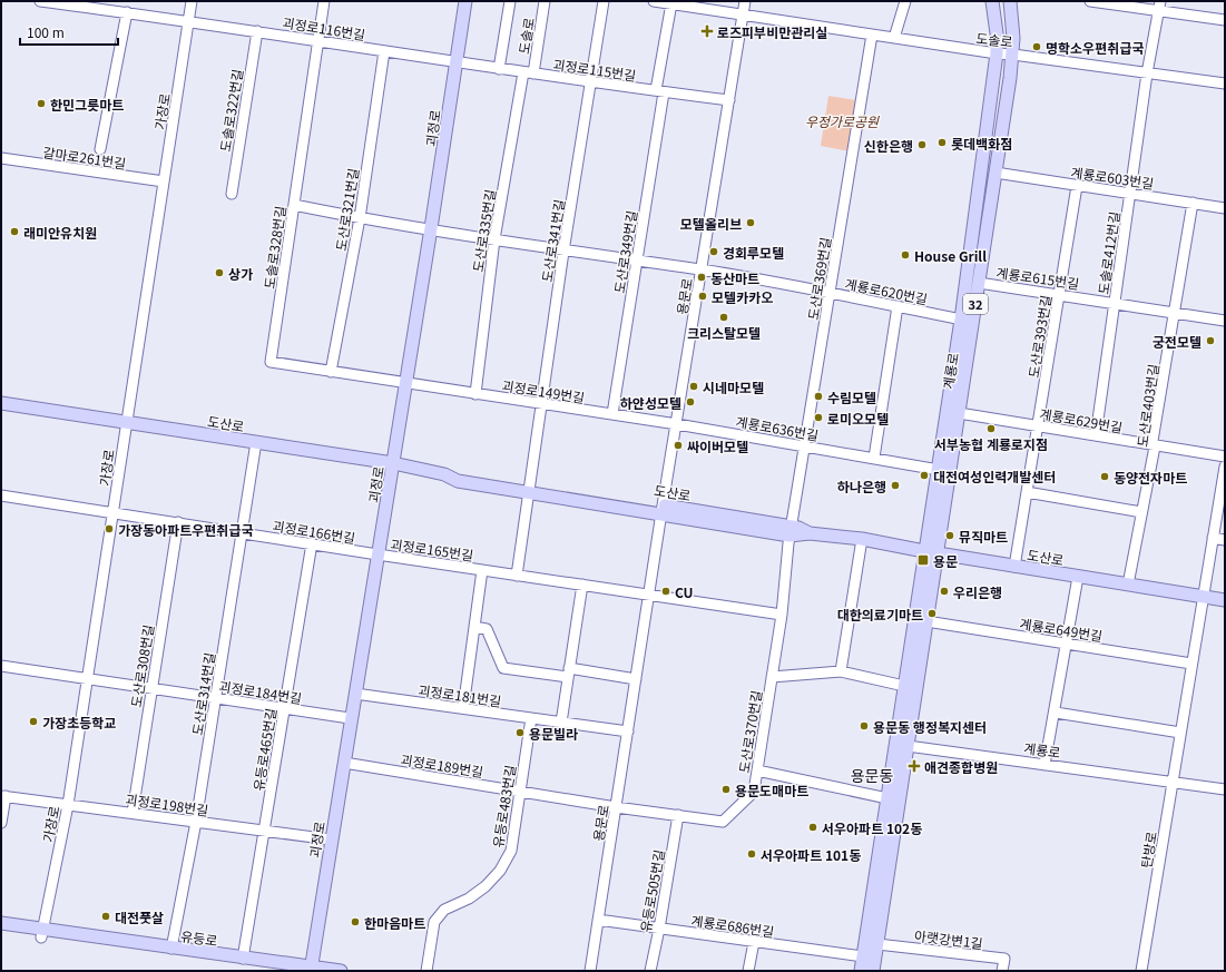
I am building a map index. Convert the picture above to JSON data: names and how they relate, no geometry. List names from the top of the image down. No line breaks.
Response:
{"streets":{"main road":["괴정로","32","계룡로","도산로","유등로"],"street":["괴정로116번길","도솔로","괴정로115번길","도솔로322번길","가장로","갈마로261번길","계룡로603번길","도산로321번길","도산로335번길","도산로341번길","도솔로328번길","도산로349번길","도솔로412번길","계룡로615번길","도산로369번길","계룡로620번길","용문로","도산로393번길","괴정로149번길","도산로403번길","계룡로629번길","계룡로636번길","괴정로166번길","괴정로165번길","계룡로649번길","도산로308번길","괴정로184번길","도산로314번길","괴정로181번길","도산로370번길","유등로465번길","괴정로189번길","괴정로198번길","유등로483번길","탄방로","유등로505번길","계룡로686번길","아랫강변1길"]},"crossings":[["괴정로116번길","괴정로115번길"],["괴정로116번길","도솔로322번길"],["괴정로116번길","가장로"],["괴정로116번길","괴정로"],["괴정로116번길","도산로321번길"],["괴정로116번길","도솔로328번길"],["도솔로","괴정로115번길"],["도솔로","도솔로412번길"],["도솔로","도산로369번길"],["도솔로","용문로"],["도솔로","계룡로"],["괴정로115번길","괴정로"],["괴정로115번길","도산로335번길"],["괴정로115번길","도산로341번길"],["괴정로115번길","도산로349번길"],["괴정로115번길","용문로"],["가장로","갈마로261번길"],["가장로","도산로"],["가장로","괴정로166번길"],["가장로","괴정로184번길"],["가장로","괴정로198번길"],["가장로","유등로"],["괴정로","도솔로328번길"],["괴정로","계룡로620번길"],["괴정로","괴정로149번길"],["괴정로","도산로"],["괴정로","괴정로166번길"],["괴정로","괴정로165번길"],["괴정로","괴정로184번길"],["괴정로","괴정로181번길"],["괴정로","괴정로189번길"],["괴정로","괴정로198번길"],["괴정로","유등로"],["계룡로603번길","도솔로412번길"],["계룡로603번길","도산로393번길"],["계룡로603번길","계룡로"],["계룡로603번길","도산로403번길"],["도산로321번길","도솔로328번길"],["도산로321번길","계룡로620번길"],["도산로335번길","계룡로620번길"],["도산로335번길","괴정로149번길"],["도산로341번길","계룡로620번길"],["도산로341번길","괴정로149번길"],["도산로341번길","도산로"],["도솔로328번길","계룡로620번길"],["도솔로328번길","괴정로149번길"],["도산로349번길","계룡로620번길"],["도산로349번길","괴정로149번길"],["도솔로412번길","계룡로615번길"],["도솔로412번길","계룡로629번길"],["계룡로615번길","도산로393번길"],["계룡로615번길","계룡로"],["계룡로615번길","도산로403번길"],["도산로369번길","계룡로620번길"],["도산로369번길","도산로"],["도산로369번길","계룡로636번길"],["도산로369번길","도산로370번길"],["계룡로620번길","용문로"],["계룡로620번길","계룡로"],["용문로","괴정로149번길"],["용문로","도산로"],["용문로","계룡로636번길"],["용문로","괴정로165번길"],["용문로","괴정로181번길"],["용문로","도산로370번길"],["용문로","괴정로189번길"],["용문로","계룡로686번길"],["도산로393번길","계룡로629번길"],["도산로393번길","도산로"],["계룡로","계룡로629번길"],["계룡로","도산로"],["계룡로","계룡로636번길"],["계룡로","계룡로649번길"],["계룡로","탄방로"],["계룡로","계룡로686번길"],["계룡로","아랫강변1길"],["괴정로149번길","계룡로636번길"],["도산로403번길","계룡로629번길"],["도산로403번길","도산로"],["도산로","도산로314번길"],["도산로","도산로370번길"],["도산로","탄방로"],["괴정로166번길","괴정로165번길"],["괴정로166번길","도산로308번길"],["괴정로166번길","도산로314번길"],["괴정로166번길","유등로465번길"],["괴정로165번길","괴정로181번길"],["계룡로649번길","탄방로"],["도산로308번길","괴정로184번길"],["도산로308번길","괴정로198번길"],["괴정로184번길","도산로314번길"],["괴정로184번길","유등로465번길"],["도산로314번길","괴정로198번길"],["도산로314번길","유등로"],["괴정로181번길","유등로483번길"],["도산로370번길","괴정로189번길"],["도산로370번길","유등로505번길"],["유등로465번길","괴정로198번길"],["유등로465번길","유등로"],["괴정로189번길","유등로483번길"],["유등로505번길","계룡로686번길"]],"districts":["용문동"],"parks":["우정가로공원"],"places":{"health":["로즈피부비만관리실","애견종합병원"],"other":["명학소우편취급국","한민그릇마트","롯데백화점","신한은행","모텔올리브","래미안유치원","경회루모텔","House Grill","상가","동산마트","모텔카카오","크리스탈모텔","궁전모텔","시네마모텔","수림모텔","하얀성모텔","로미오모텔","서부농협 계룡로지점","싸이버모텔","대전여성인력개발센터","동양전자마트","하나은행","가장동아파트우편취급국","뮤직마트","CU","우리은행","대한의료기마트","가장초등학교","용문동 행정복지센터","용문빌라","용문도매마트","서우아파트 102동","서우아파트 101동","대전풋살","한마음마트"],"transit":["용문"]},"scale_bar":"100 m"}
